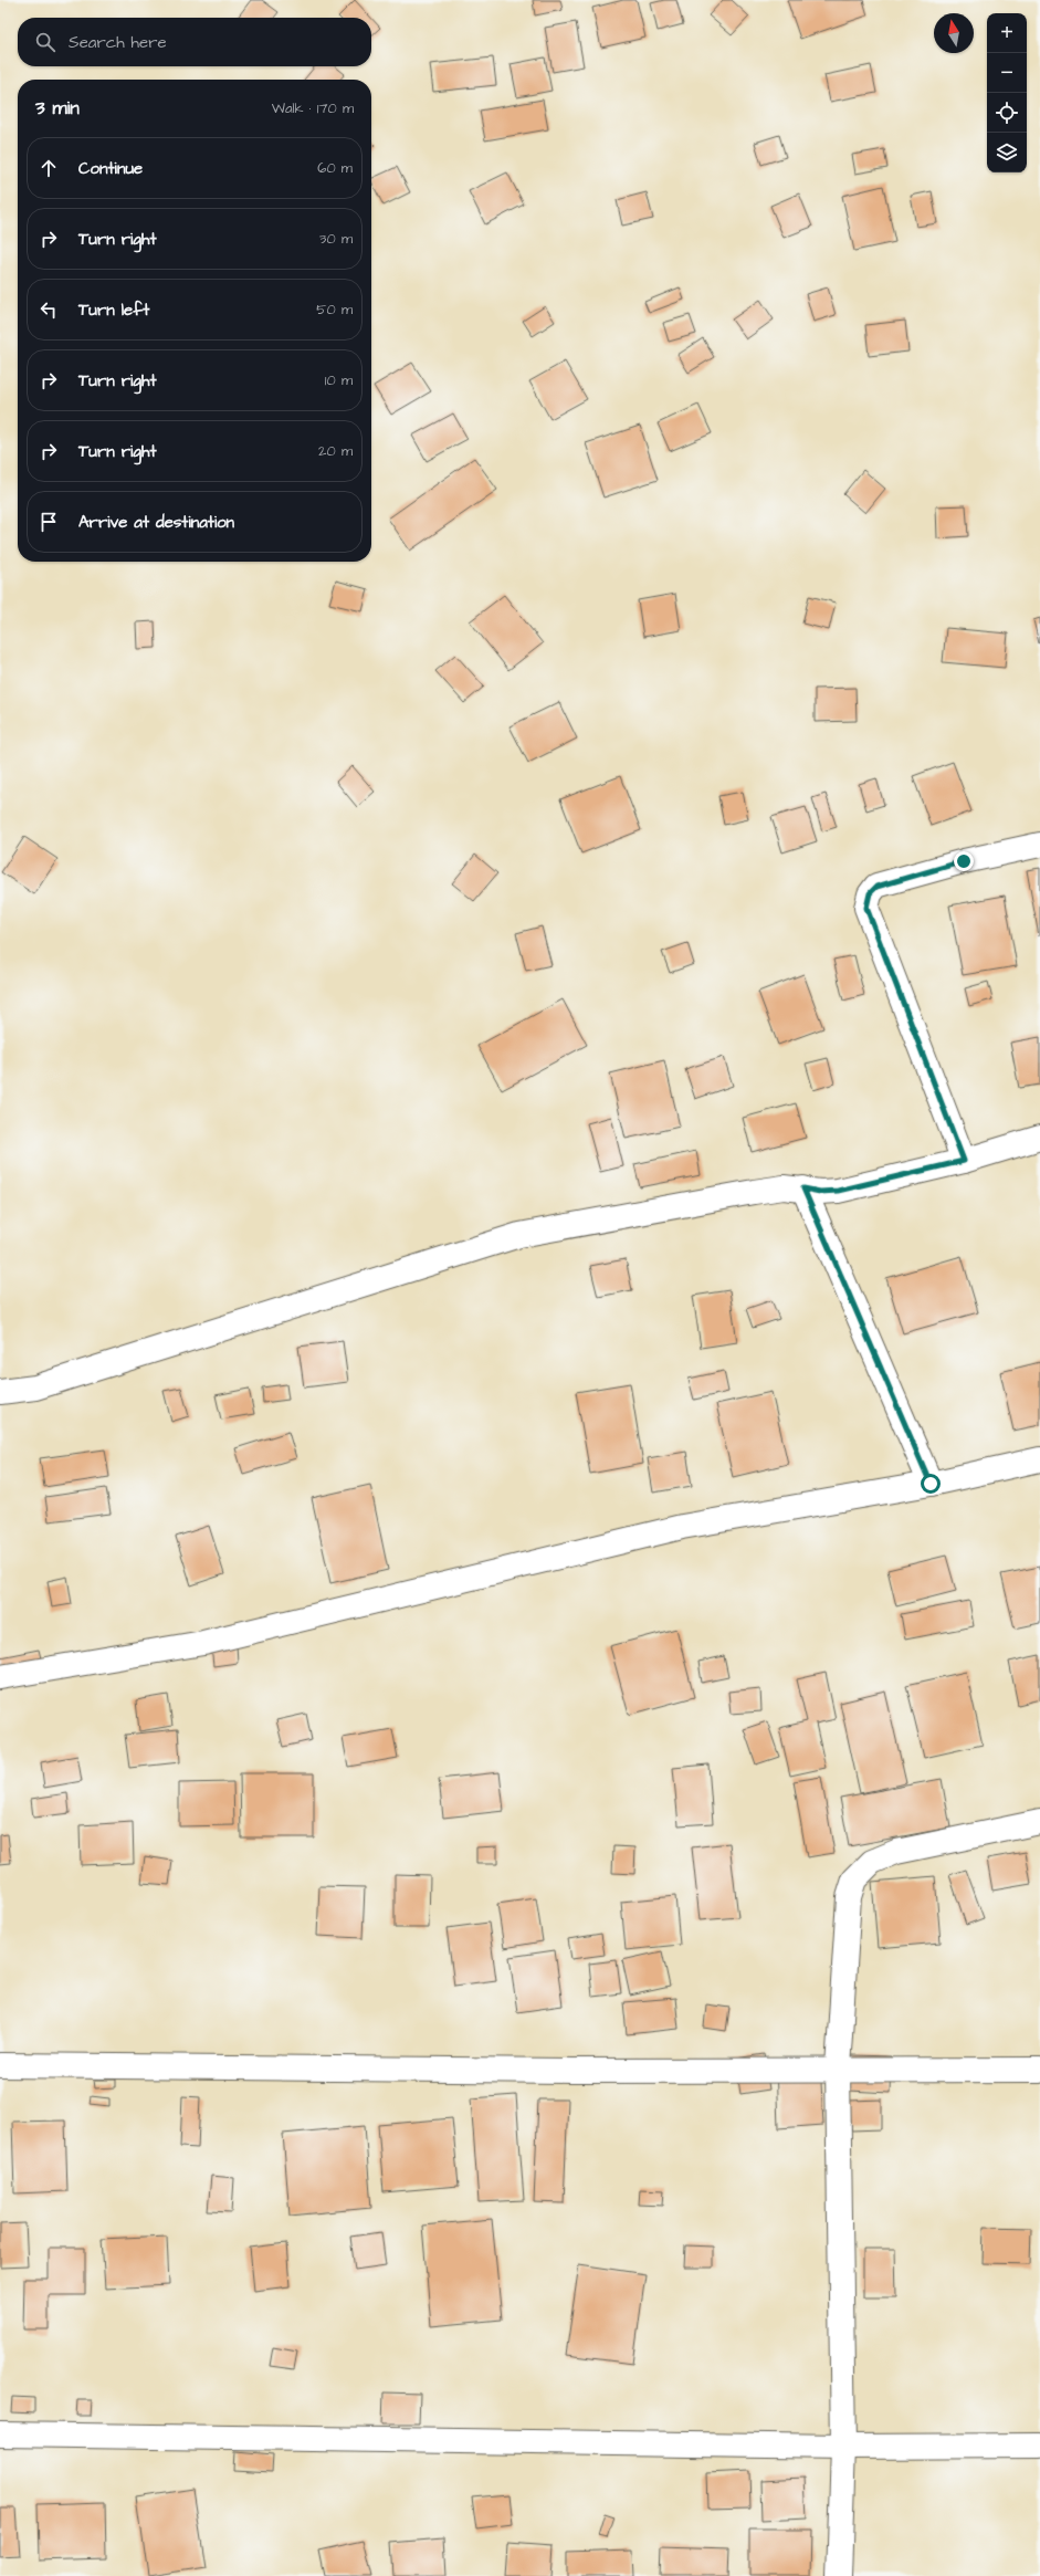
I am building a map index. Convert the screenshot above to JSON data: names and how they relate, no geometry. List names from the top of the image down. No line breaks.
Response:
{"north":"top","page":{"map_buttons":["+","−"],"search":"Search here","heading":["3 min","Walk · 170 m"],"list":[["Continue","60 m"],["Turn right","30 m"],["Turn left","50 m"],["Turn right","10 m"],["Turn right","20 m"],"Arrive at destination"]}}
